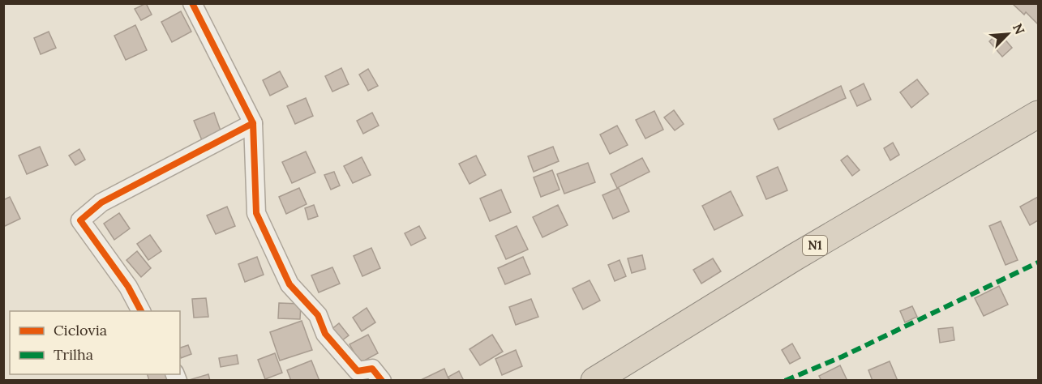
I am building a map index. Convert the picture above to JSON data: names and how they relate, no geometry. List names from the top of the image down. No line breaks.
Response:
{"streets":{"highway":["N1"]},"legend":["Ciclovia","Trilha"],"north":"top right"}
